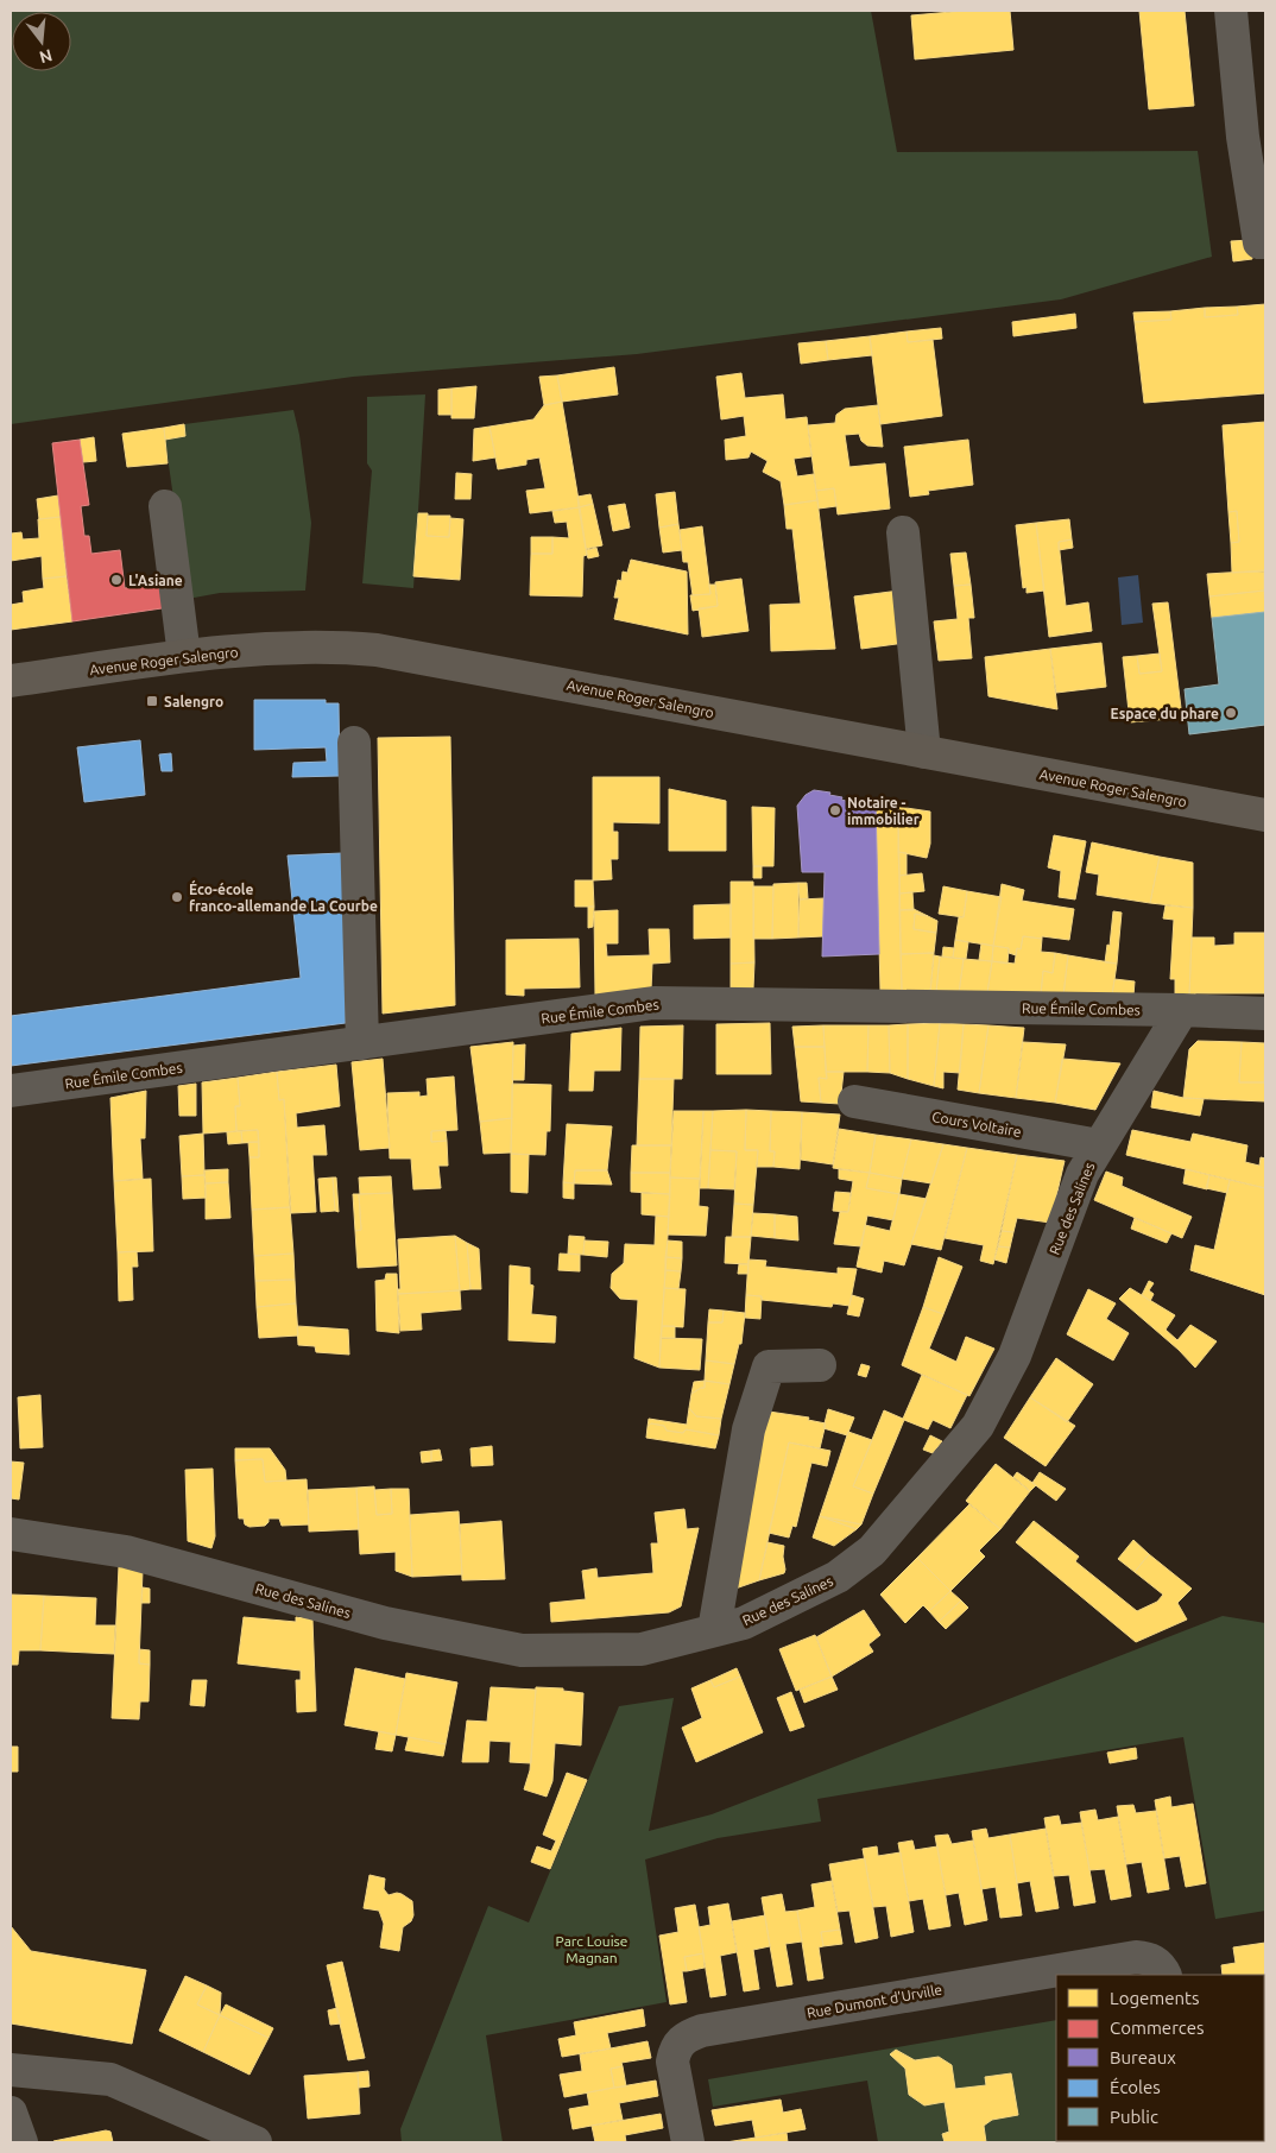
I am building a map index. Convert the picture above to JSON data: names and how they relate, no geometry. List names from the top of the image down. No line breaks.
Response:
{"streets":{"main road":["Avenue Roger Salengro"],"street":["Rue Émile Combes","Cours Voltaire","Rue des Salines","Rue Dumont d'Urville"]},"crossings":[["Rue Émile Combes","Rue des Salines"],["Cours Voltaire","Rue des Salines"]],"parks":["Parc Louise Magnan"],"places":{"other":["L'Asiane","Espace du phare","Notaire - immobilier","Éco-école franco-allemande La Courbe"],"transit":["Salengro"]},"legend":["Logements","Commerces","Bureaux","Écoles","Public"],"north":"bottom"}
